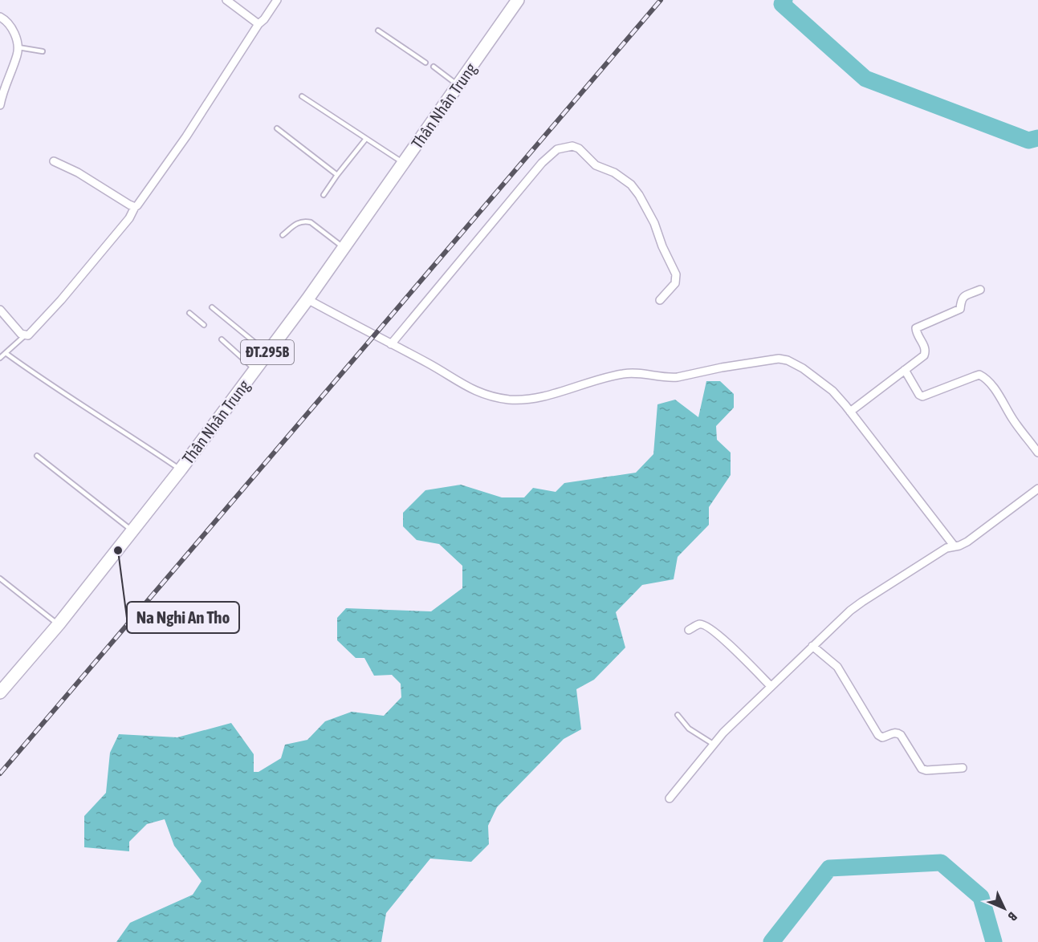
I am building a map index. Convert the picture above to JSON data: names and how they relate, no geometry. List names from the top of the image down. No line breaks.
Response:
{"streets":{"main road":["Thân Nhân Trung","ĐT.295B"]},"places":["Na Nghi An Tho"],"north":"bottom right"}
